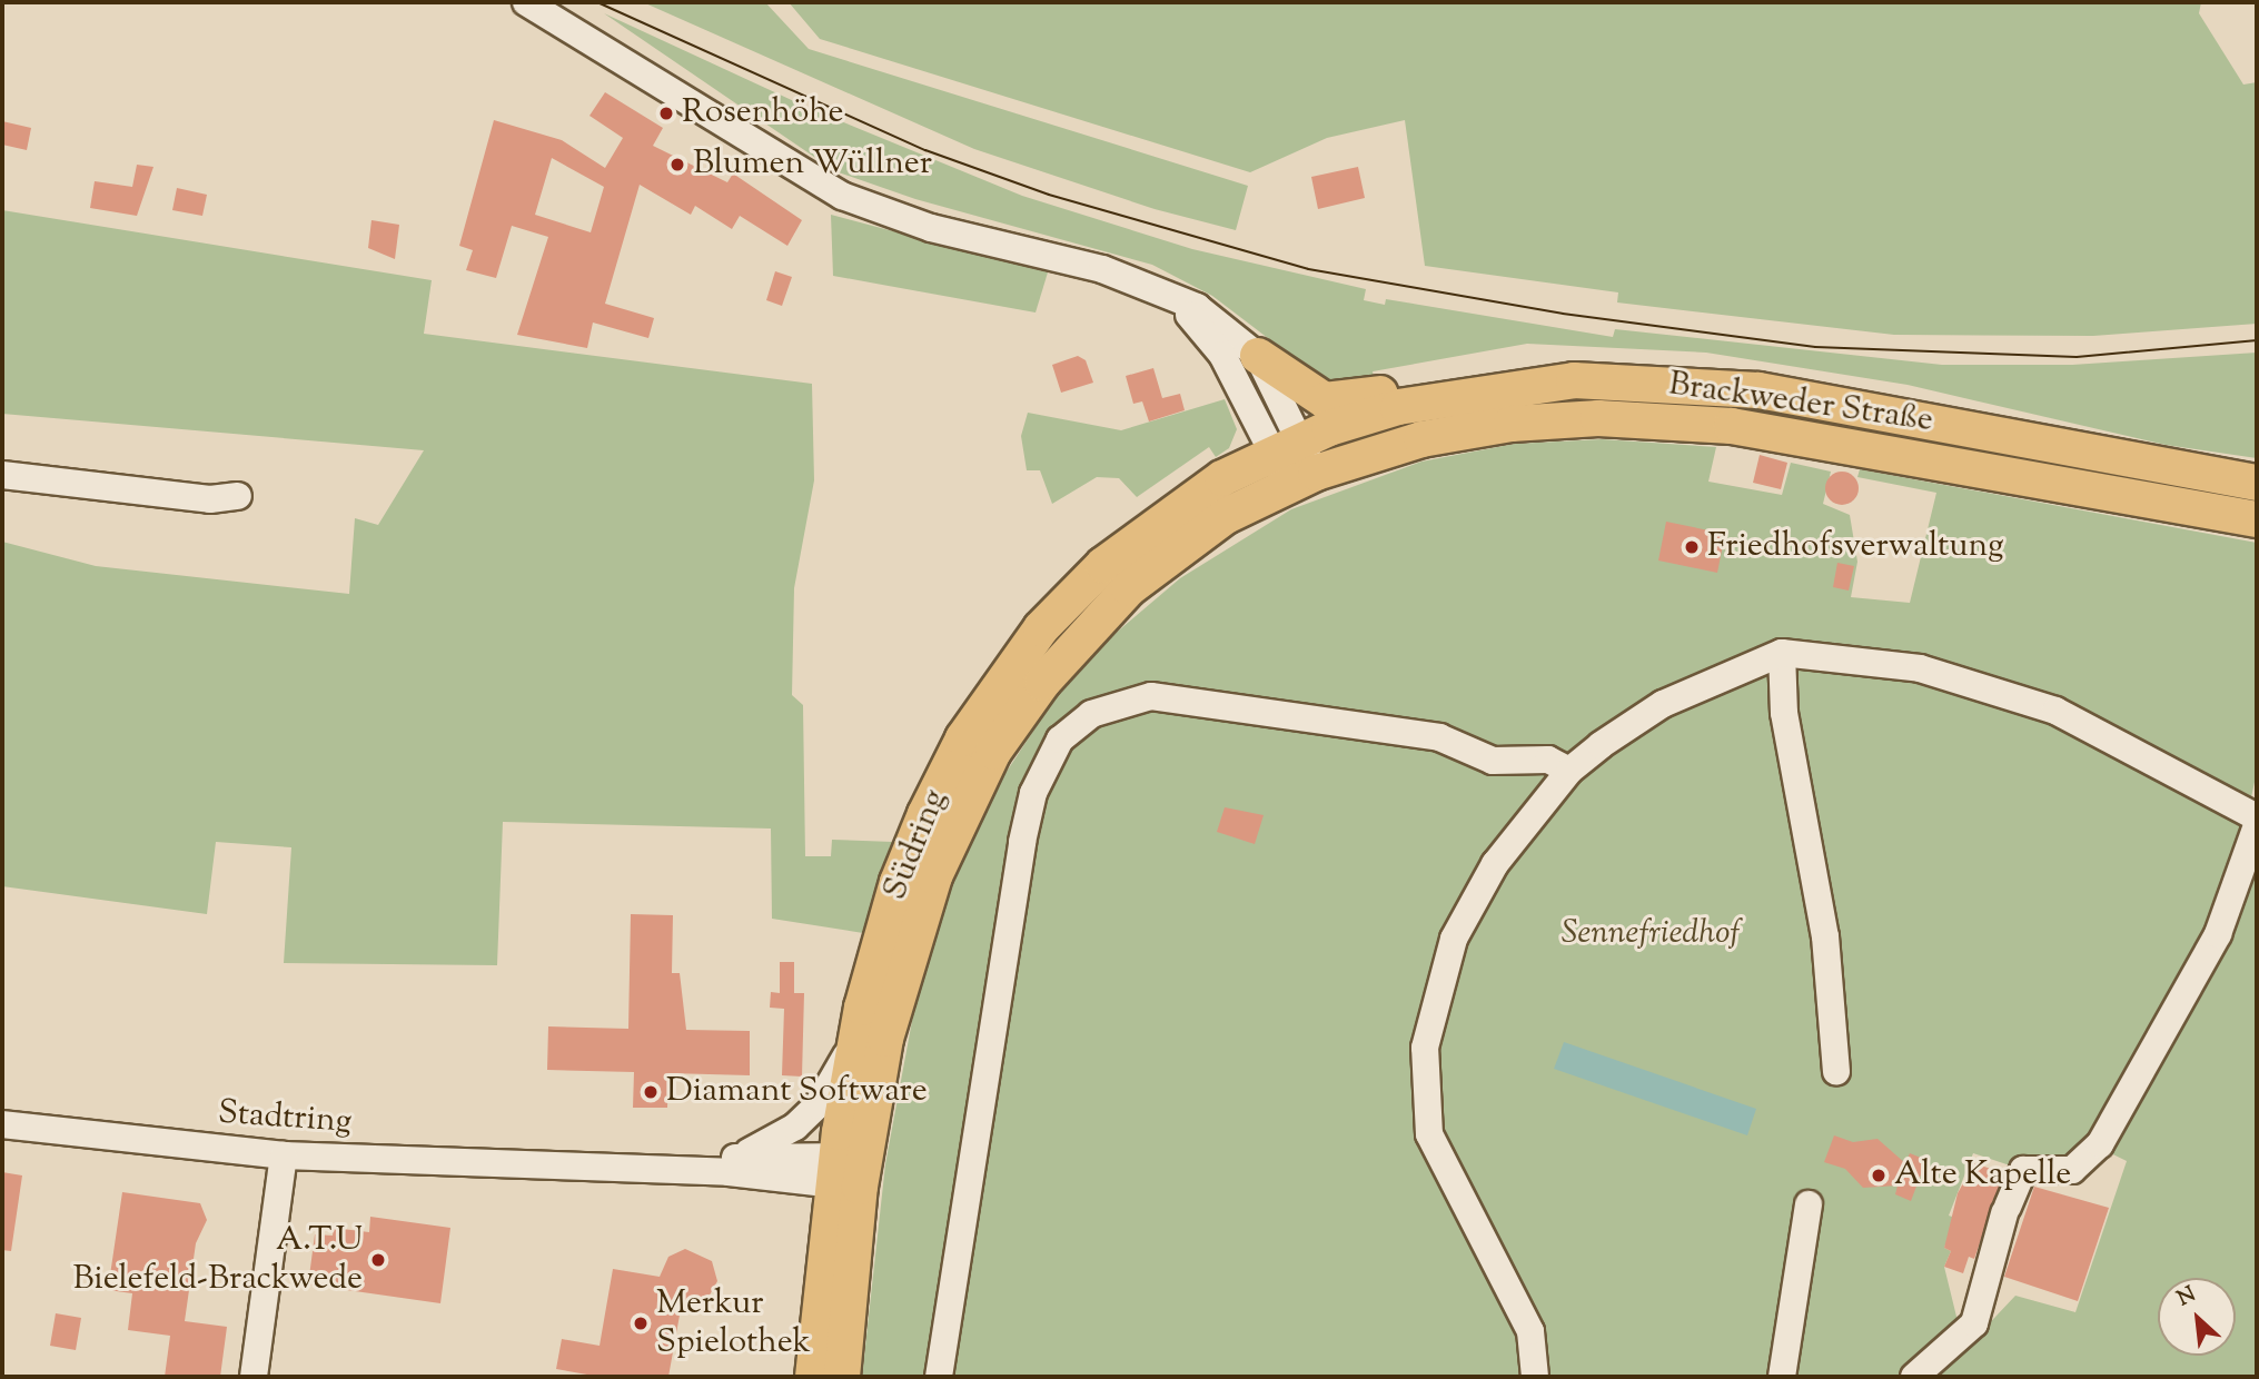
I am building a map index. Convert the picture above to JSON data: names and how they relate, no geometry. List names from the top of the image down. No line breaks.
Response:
{"streets":{"main road":["Brackweder Straße","Südring"],"street":["Stadtring"]},"crossings":[["Brackweder Straße","Südring"],["Südring","Stadtring"]],"parks":["Sennefriedhof"],"places":["Rosenhöhe","Blumen Wüllner","Friedhofsverwaltung","Diamant Software","Alte Kapelle","A.T.U Bielefeld-Brackwede","Merkur Spielothek"],"north":"top left"}
